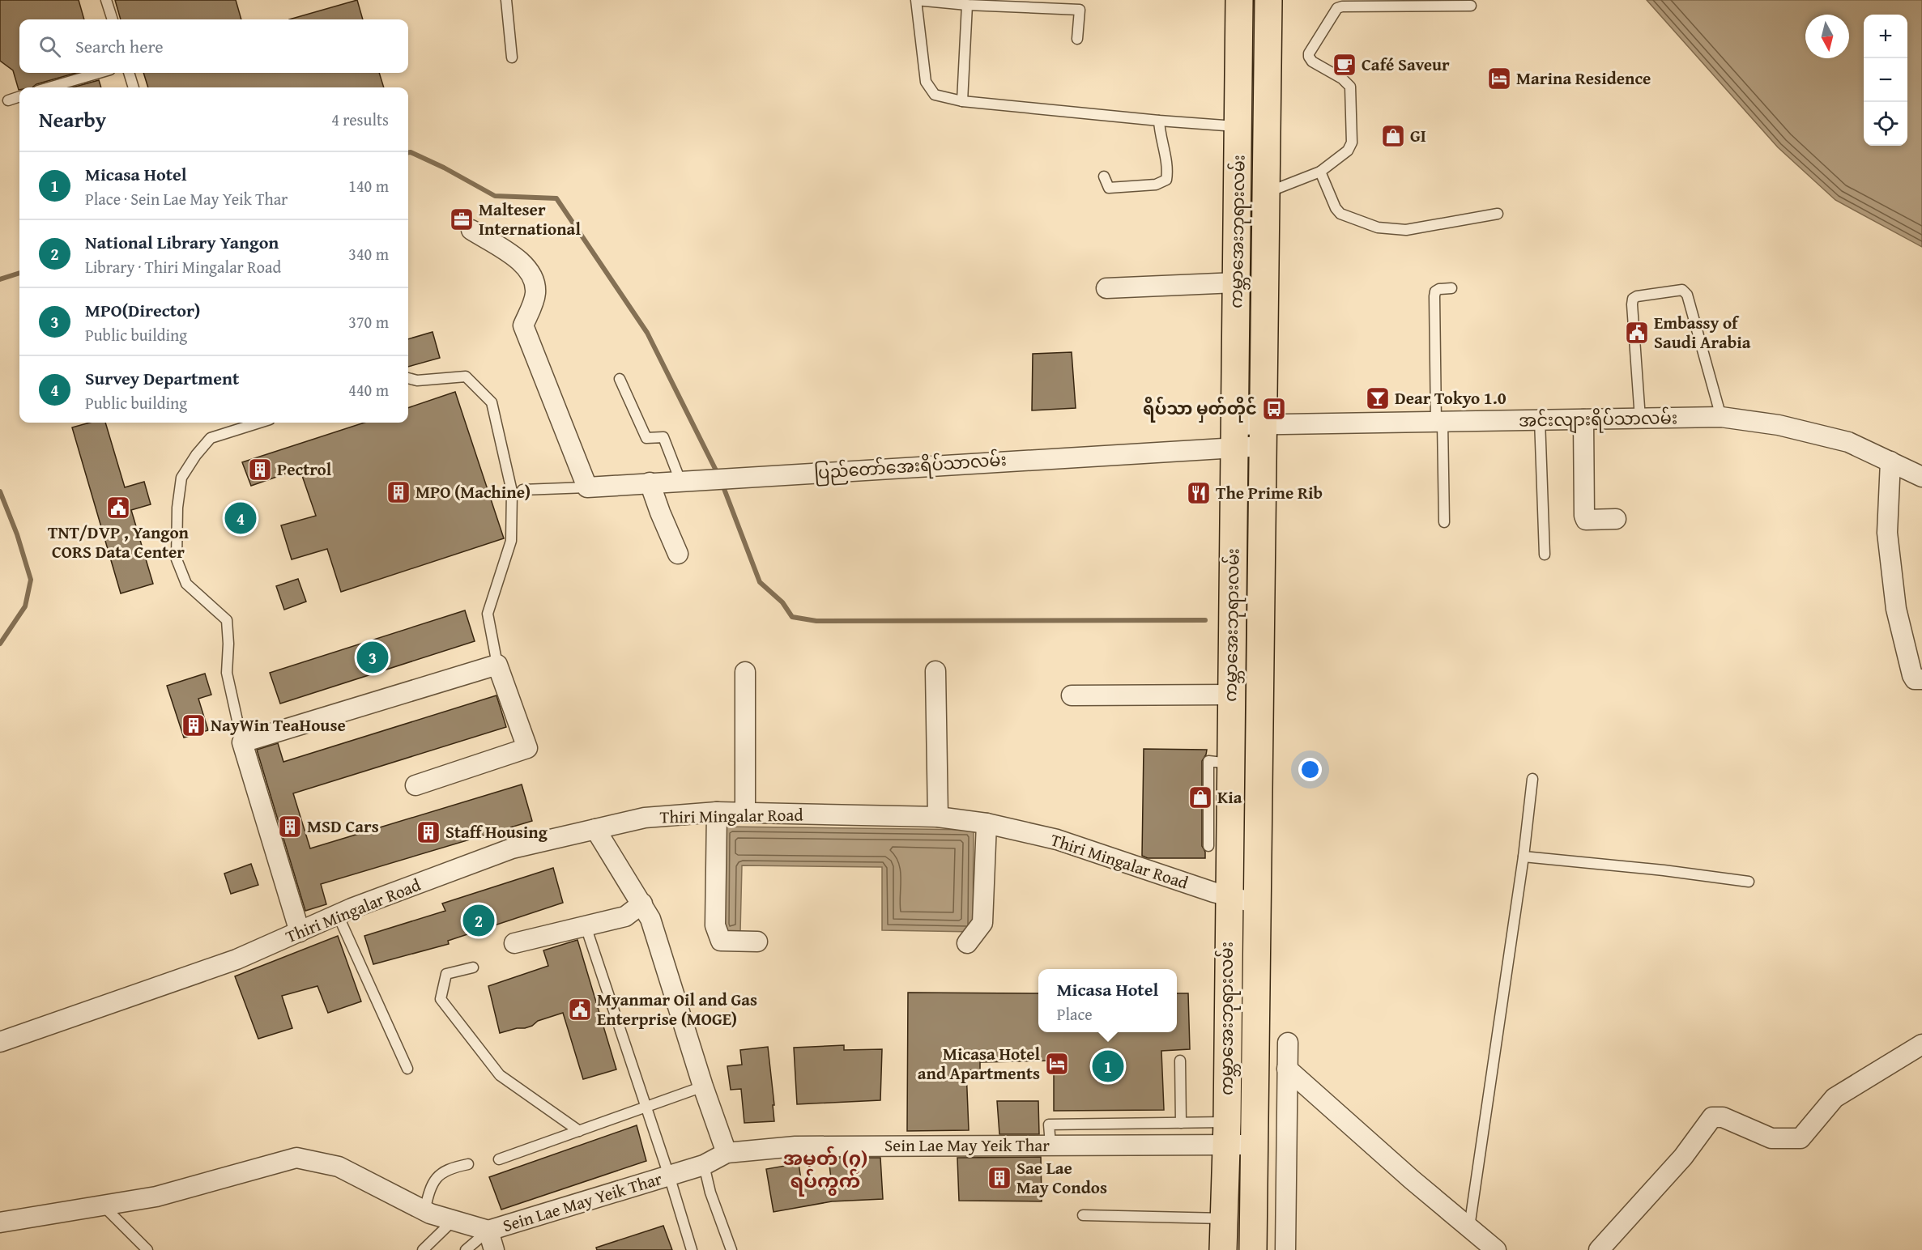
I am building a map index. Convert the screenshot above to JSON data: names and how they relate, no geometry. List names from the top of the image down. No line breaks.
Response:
{"streets":{"main road":["ကမ္ဘာအေးဘုရားလမ်း"],"street":["အင်းလျားရိပ်သာလမ်း","ပြည်တော်အေးရိပ်သာလမ်း","Thiri Mingalar Road","Sein Lae May Yeik Thar"]},"crossings":[["ကမ္ဘာအေးဘုရားလမ်း","အင်းလျားရိပ်သာလမ်း"],["ကမ္ဘာအေးဘုရားလမ်း","ပြည်တော်အေးရိပ်သာလမ်း"],["ကမ္ဘာအေးဘုရားလမ်း","Thiri Mingalar Road"],["ကမ္ဘာအေးဘုရားလမ်း","Sein Lae May Yeik Thar"],["အင်းလျားရိပ်သာလမ်း","ပြည်တော်အေးရိပ်သာလမ်း"]],"districts":["အမှတ် (၇) ရပ်ကွက်"],"places":{"cafe":["Café Saveur"],"hotel":["Marina Residence","Micasa Hotel and Apartments"],"shop":["GI","Kia"],"office":["Malteser International"],"public building":["Embassy of Saudi Arabia","TNT/DVP , Yangon CORS Data Center","Myanmar Oil and Gas Enterprise (MOGE)"],"bar":["Dear Tokyo 1.0"],"bus stop":["ရိပ်သာ မှတ်တိုင်"],"building":["Pectrol","MPO (Machine)","NayWin TeaHouse","MSD Cars","Staff Housing","Sae Lae May Condos"],"restaurant":["The Prime Rib"]},"north":"bottom","page":{"map_buttons":["+","−"],"search":"Search here","heading":["Nearby","4 results"],"list":[{"mark":"1","name":"Micasa Hotel","note":"Place · Sein Lae May Yeik Thar","value":"140 m"},{"mark":"2","name":"National Library Yangon","note":"Library · Thiri Mingalar Road","value":"340 m"},{"mark":"3","name":"MPO(Director)","note":"Public building","value":"370 m"},{"mark":"4","name":"Survey Department","note":"Public building","value":"440 m"}],"pins":["4","3","2","1"],"popup":["Micasa Hotel","Place"]}}
